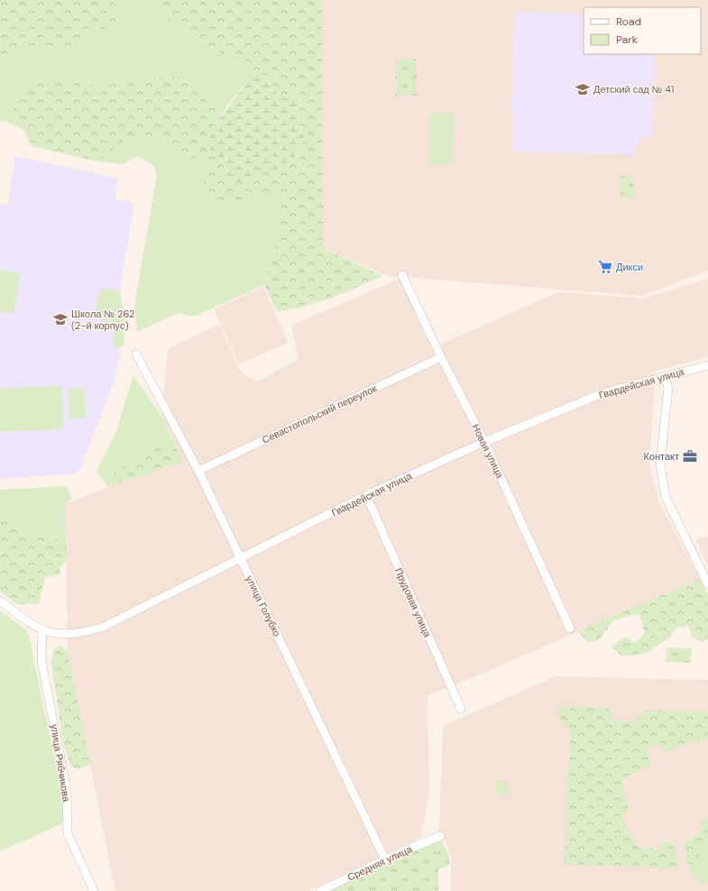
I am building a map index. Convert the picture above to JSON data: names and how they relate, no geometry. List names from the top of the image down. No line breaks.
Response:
{"streets":{"street":["Гвардейская улица","Севастопольский переулок","Новая улица","Прудовая улица","улица Голубко","улица Рябчикова","Средняя улица"]},"crossings":[["Гвардейская улица","Новая улица"],["Гвардейская улица","Прудовая улица"],["Гвардейская улица","улица Голубко"],["Гвардейская улица","улица Рябчикова"],["Севастопольский переулок","Новая улица"],["Севастопольский переулок","улица Голубко"],["улица Голубко","Средняя улица"]],"places":{"school or university":["Детский сад № 41","Школа № 262 (2-й корпус)"],"supermarket":["Дикси"],"office":["Контакт"]},"legend":["Road","Park"]}
